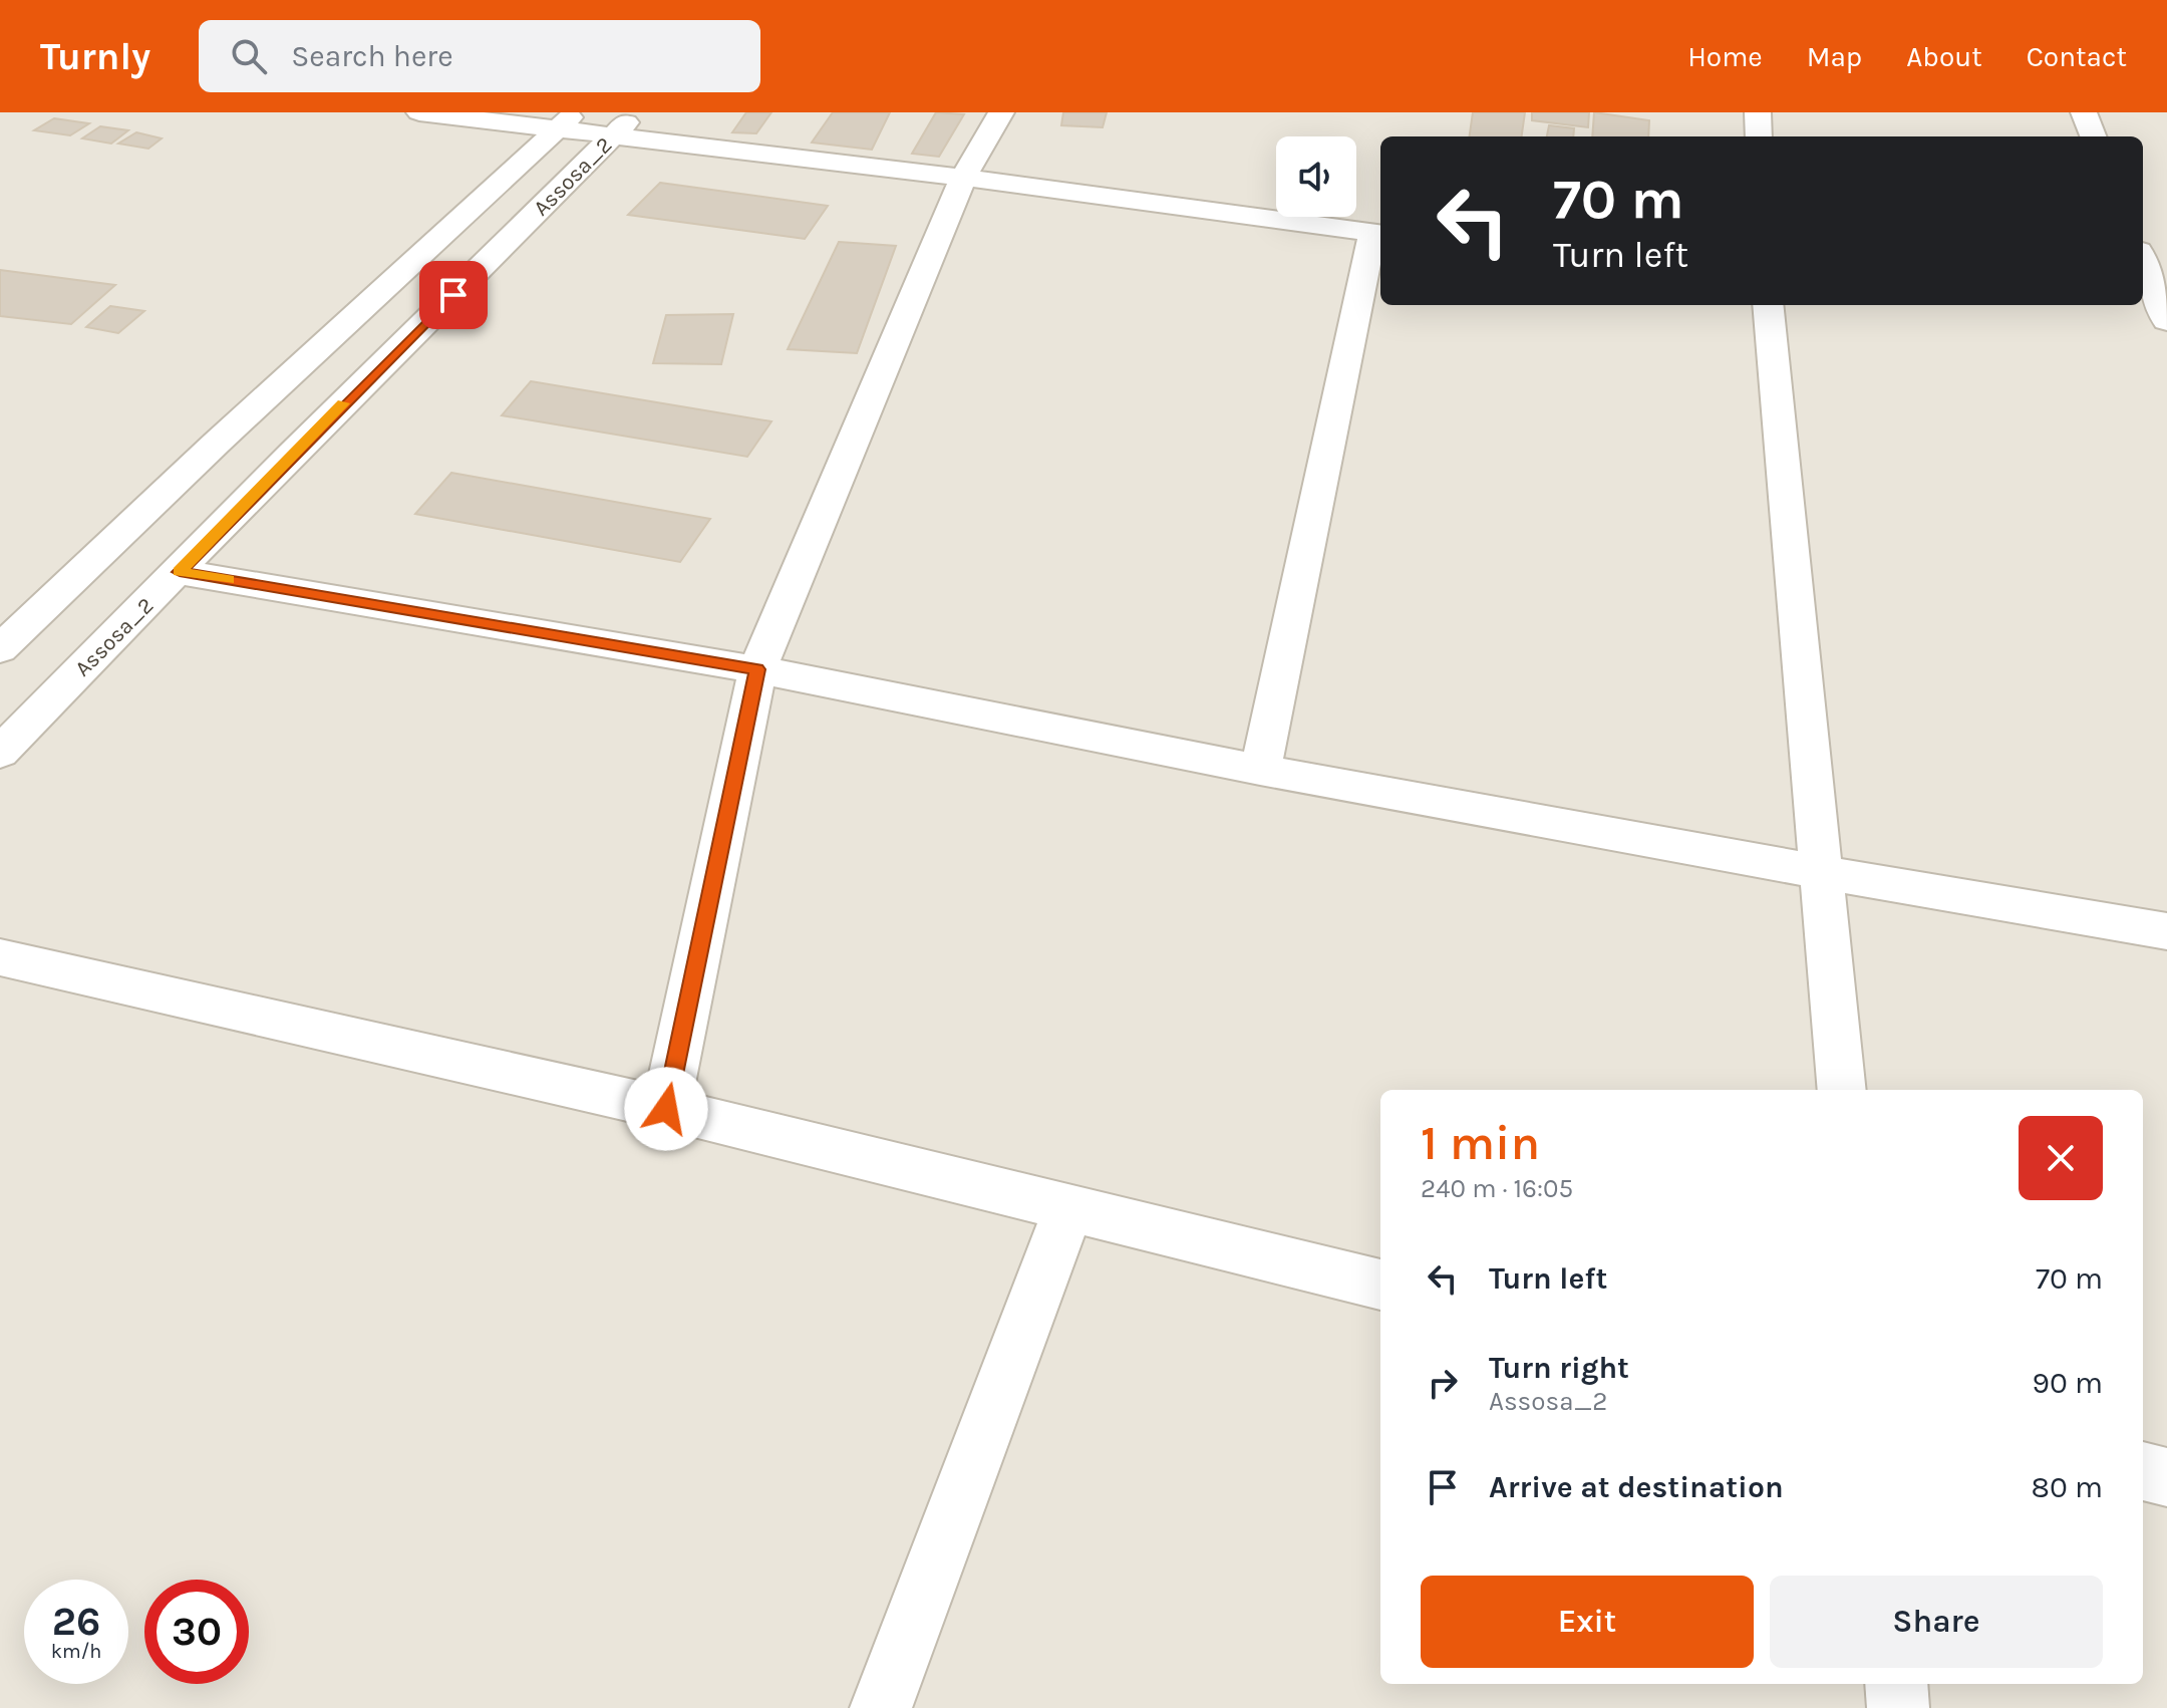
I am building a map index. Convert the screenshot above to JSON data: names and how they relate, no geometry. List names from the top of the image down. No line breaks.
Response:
{"streets":{"street":["Assosa_2"]},"page":{"header":"Turnly","search":"Search here","nav":["Home","Map","About","Contact"],"turn":["70 m","Turn left"],"heading":["1 min","240 m · 16:05"],"list":[{"name":"Turn left","value":"70 m"},{"name":"Turn right","note":"Assosa_2","value":"90 m"},{"name":"Arrive at destination","value":"80 m"}],"buttons":["Exit","Share"],"speed":"26 km/h","limit":"30"}}
